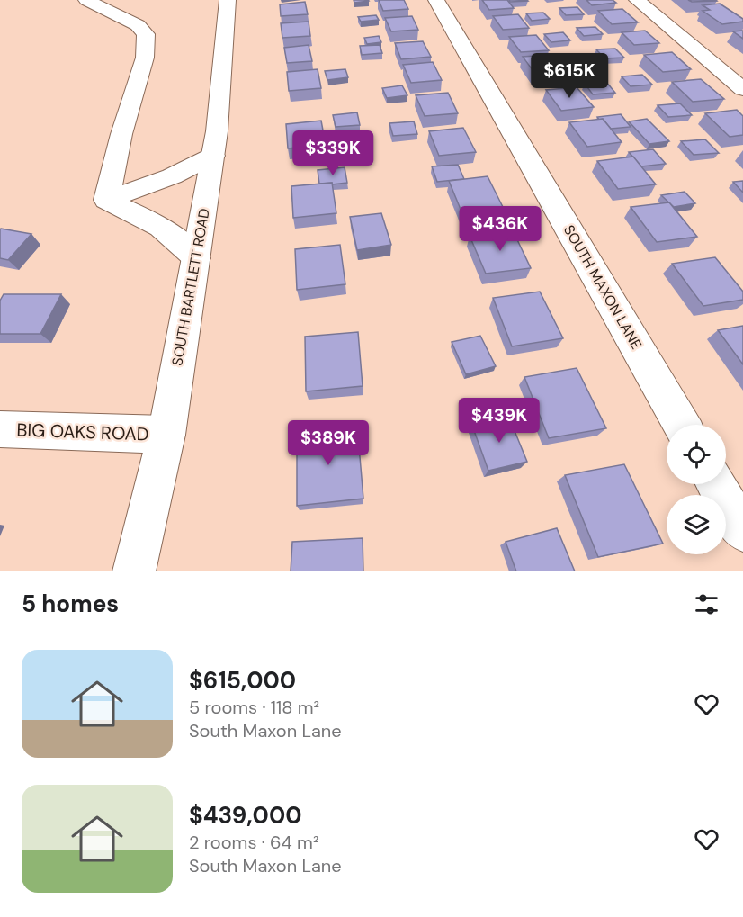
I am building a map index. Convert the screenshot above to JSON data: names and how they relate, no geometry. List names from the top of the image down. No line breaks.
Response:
{"streets":{"street":["SOUTH BARTLETT ROAD","SOUTH MAXON LANE","BIG OAKS ROAD"]},"crossings":[["SOUTH BARTLETT ROAD","BIG OAKS ROAD"]],"page":{"price":["$615K","$339K","$436K","$439K","$389K"],"heading":"5 homes","list":[{"name":"$615,000","note":"5 rooms · 118 m² · South Maxon Lane"},{"name":"$439,000","note":"2 rooms · 64 m² · South Maxon Lane"}]}}
